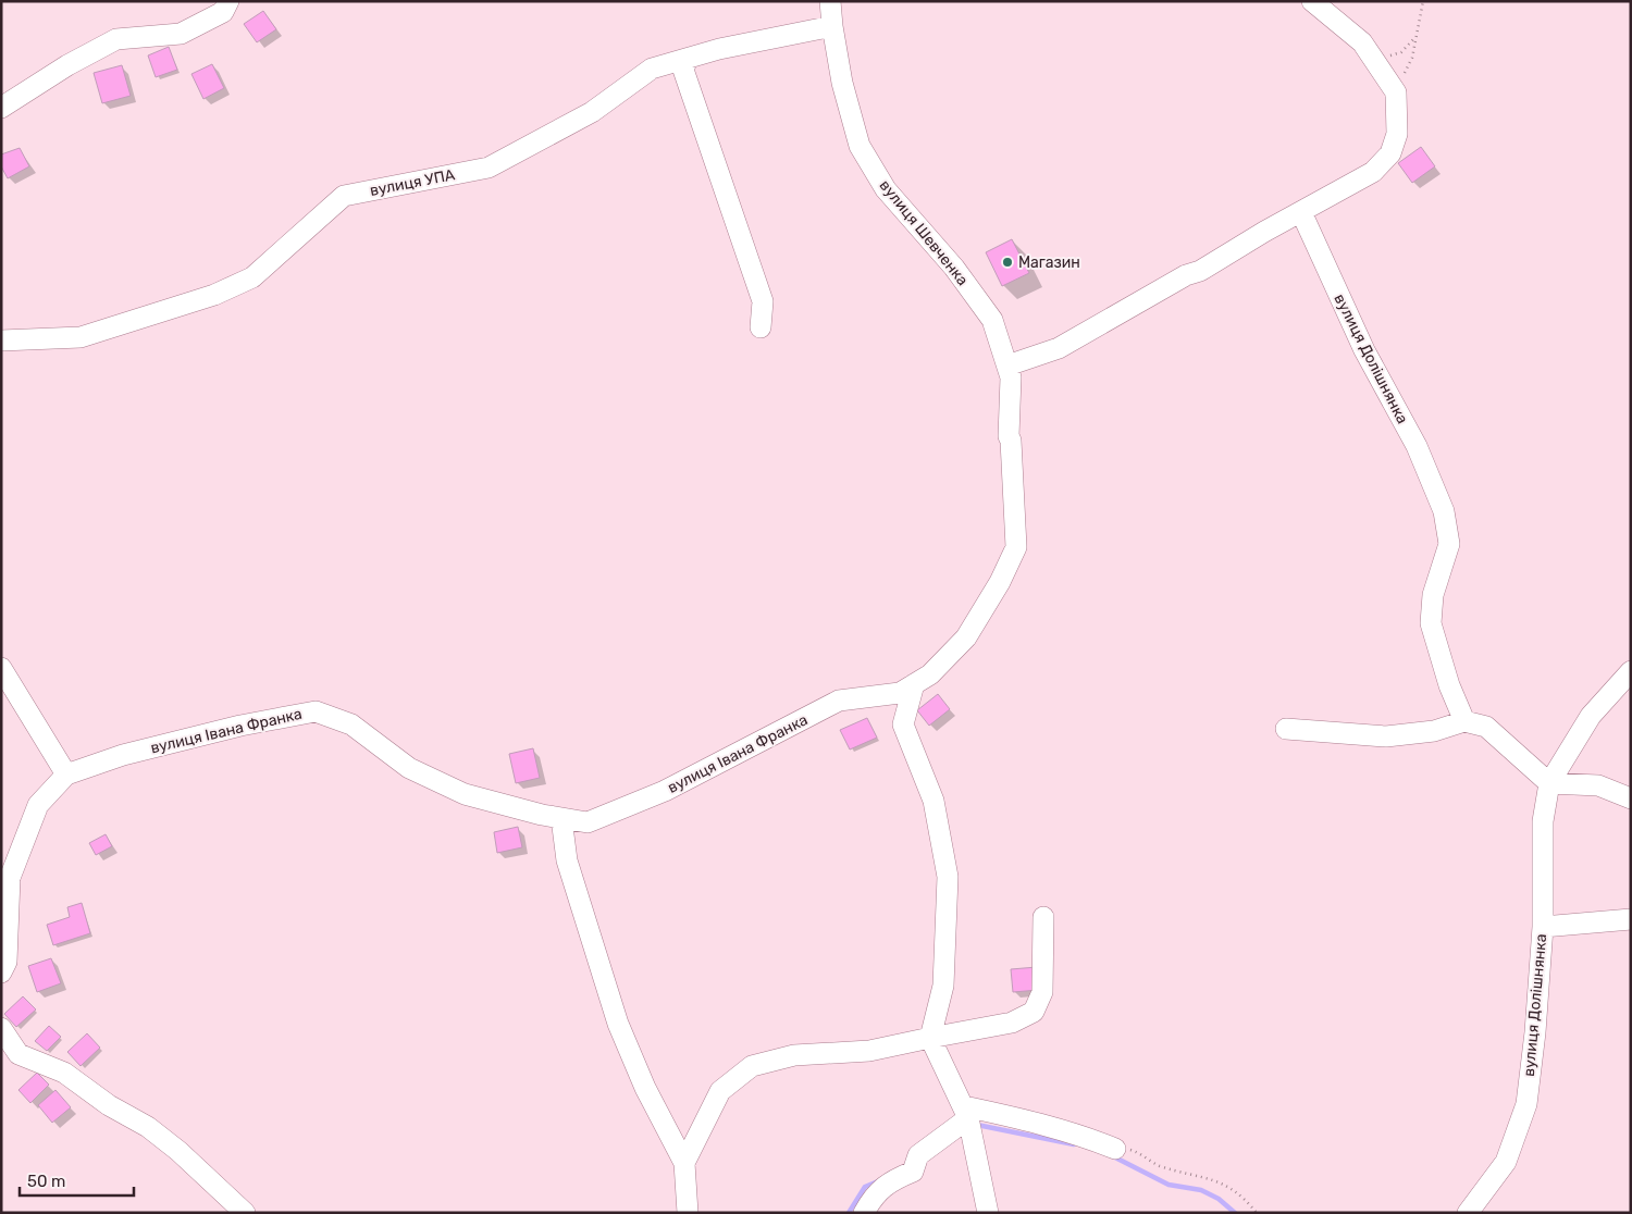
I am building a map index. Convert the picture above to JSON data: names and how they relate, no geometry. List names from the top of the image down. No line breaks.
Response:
{"streets":{"street":["вулиця УПА","вулиця Шевченка","вулиця Долішнянка","вулиця Івана Франка"]},"crossings":[["вулиця УПА","вулиця Шевченка"],["вулиця Шевченка","вулиця Івана Франка"]],"places":["Магазин"],"scale_bar":"50 m"}
